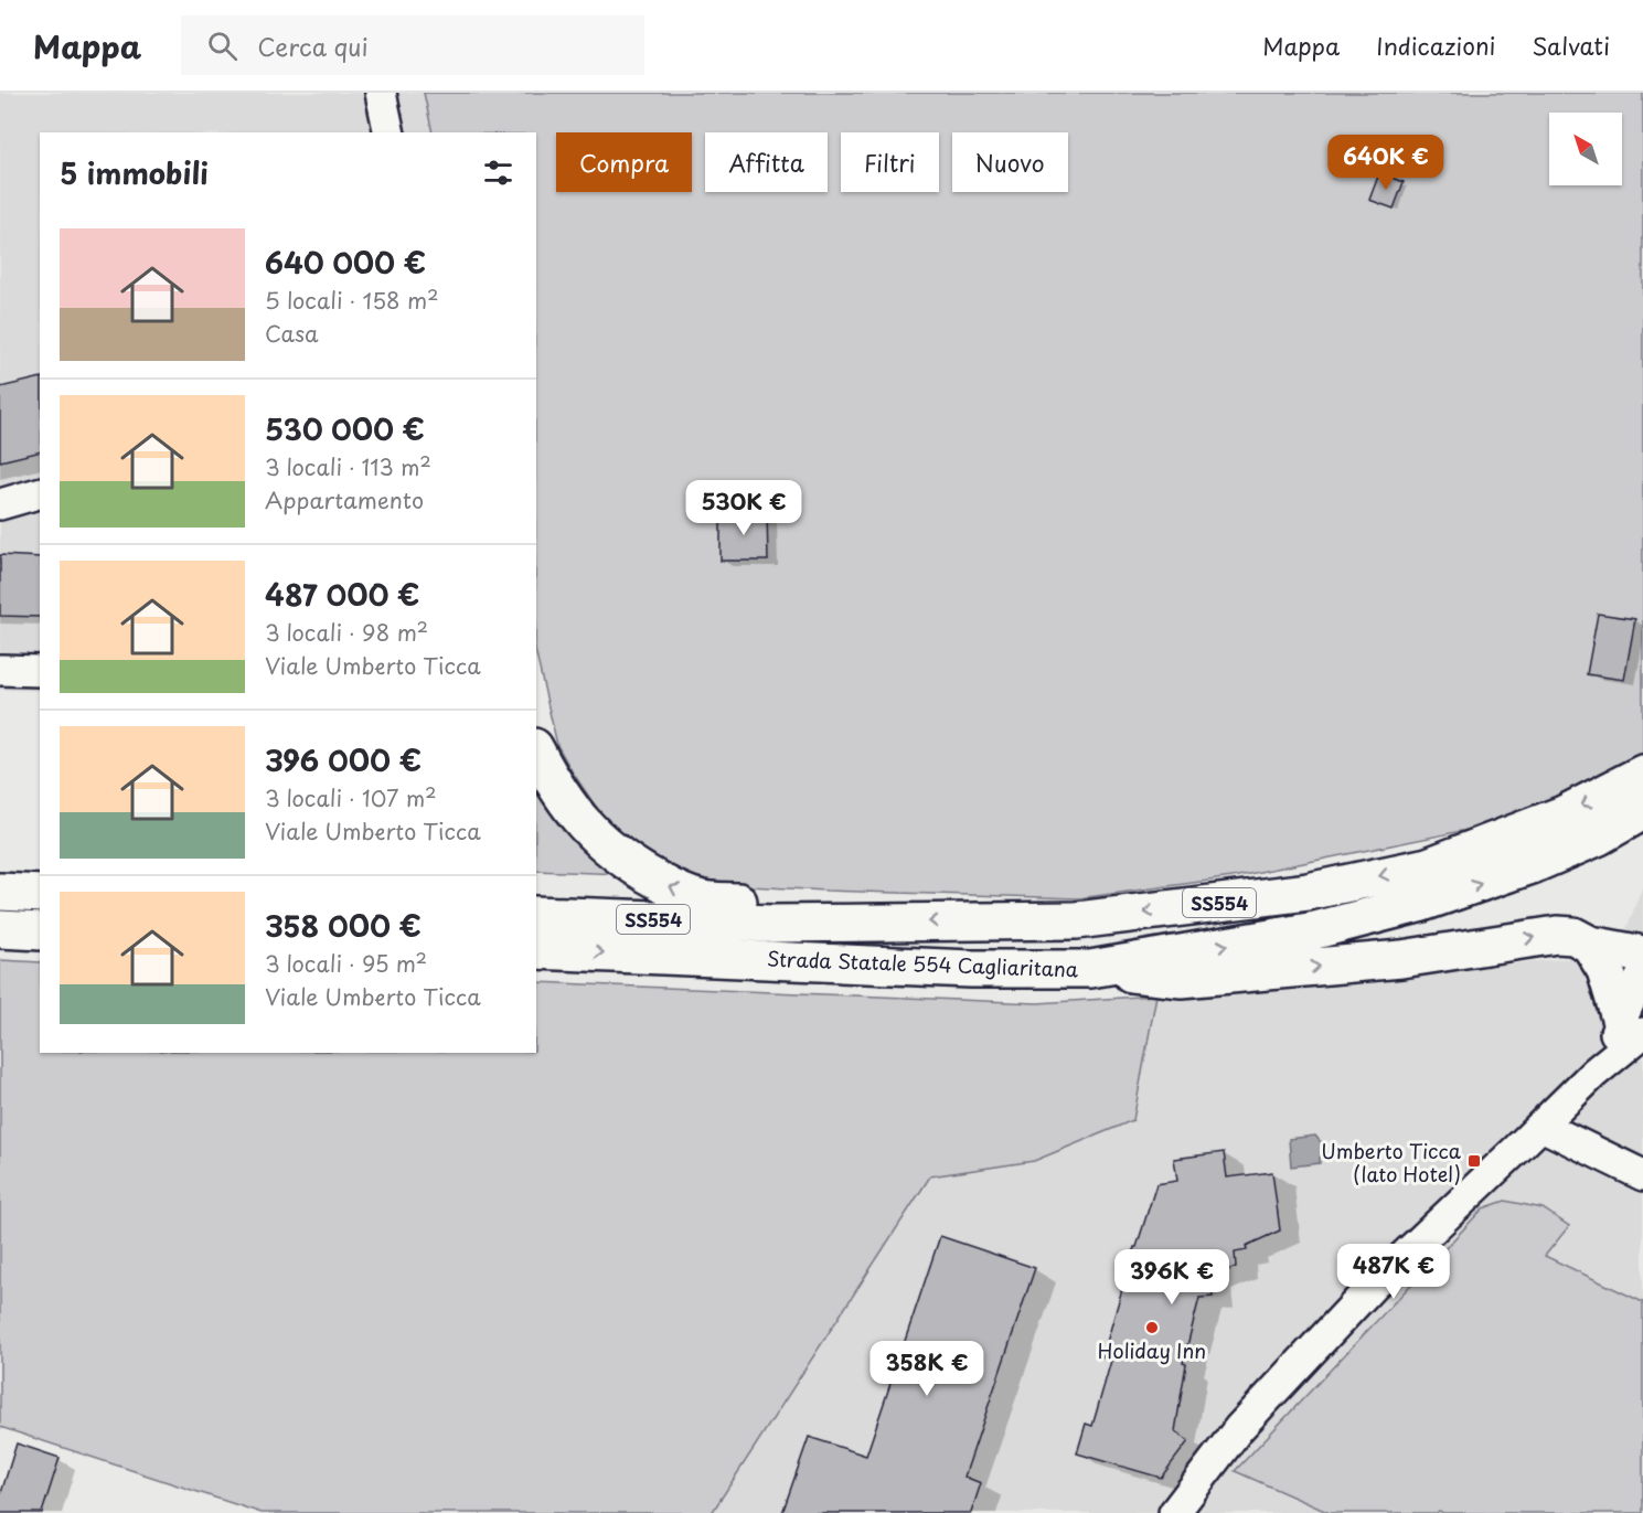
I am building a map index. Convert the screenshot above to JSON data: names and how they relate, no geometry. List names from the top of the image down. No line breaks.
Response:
{"streets":{"highway":["SS554","Strada Statale 554 Cagliaritana"]},"places":{"transit":["Umberto Ticca (lato Hotel)"],"other":["Holiday Inn"]},"north":"top left","page":{"header":"Mappa","search":"Cerca qui","nav":["Mappa","Indicazioni","Salvati"],"chip":["Compra","Affitta","Filtri","Nuovo"],"heading":"5 immobili","price":["640K €","530K €","487K €","396K €","358K €"],"list":[{"name":"640 000 €","note":"5 locali · 158 m² · Casa"},{"name":"530 000 €","note":"3 locali · 113 m² · Appartamento"},{"name":"487 000 €","note":"3 locali · 98 m² · Viale Umberto Ticca"},{"name":"396 000 €","note":"3 locali · 107 m² · Viale Umberto Ticca"},{"name":"358 000 €","note":"3 locali · 95 m² · Viale Umberto Ticca"}]}}
